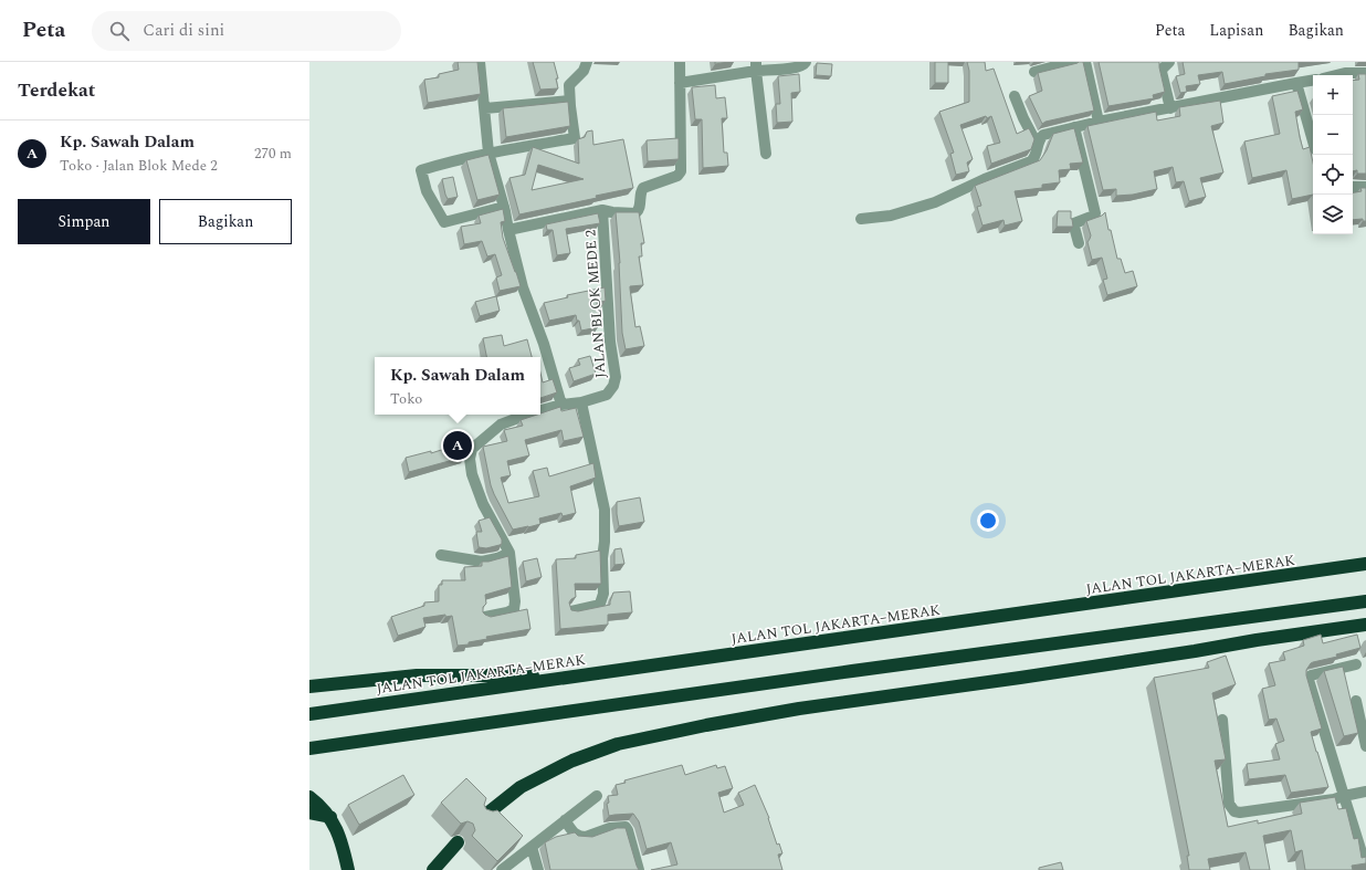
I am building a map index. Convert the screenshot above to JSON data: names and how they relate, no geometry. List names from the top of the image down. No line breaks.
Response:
{"streets":{"highway":["JALAN TOL JAKARTA–MERAK"],"street":["JALAN BLOK MEDE 2"]},"page":{"header":"Peta","search":"Cari di sini","nav":["Peta","Lapisan","Bagikan"],"heading":"Terdekat","map_buttons":["+","−"],"list":[{"mark":"A","name":"Kp. Sawah Dalam","note":"Toko · Jalan Blok Mede 2","value":"270 m"}],"buttons":["Simpan","Bagikan"],"popup":["Kp. Sawah Dalam","Toko"],"pins":"A"}}
